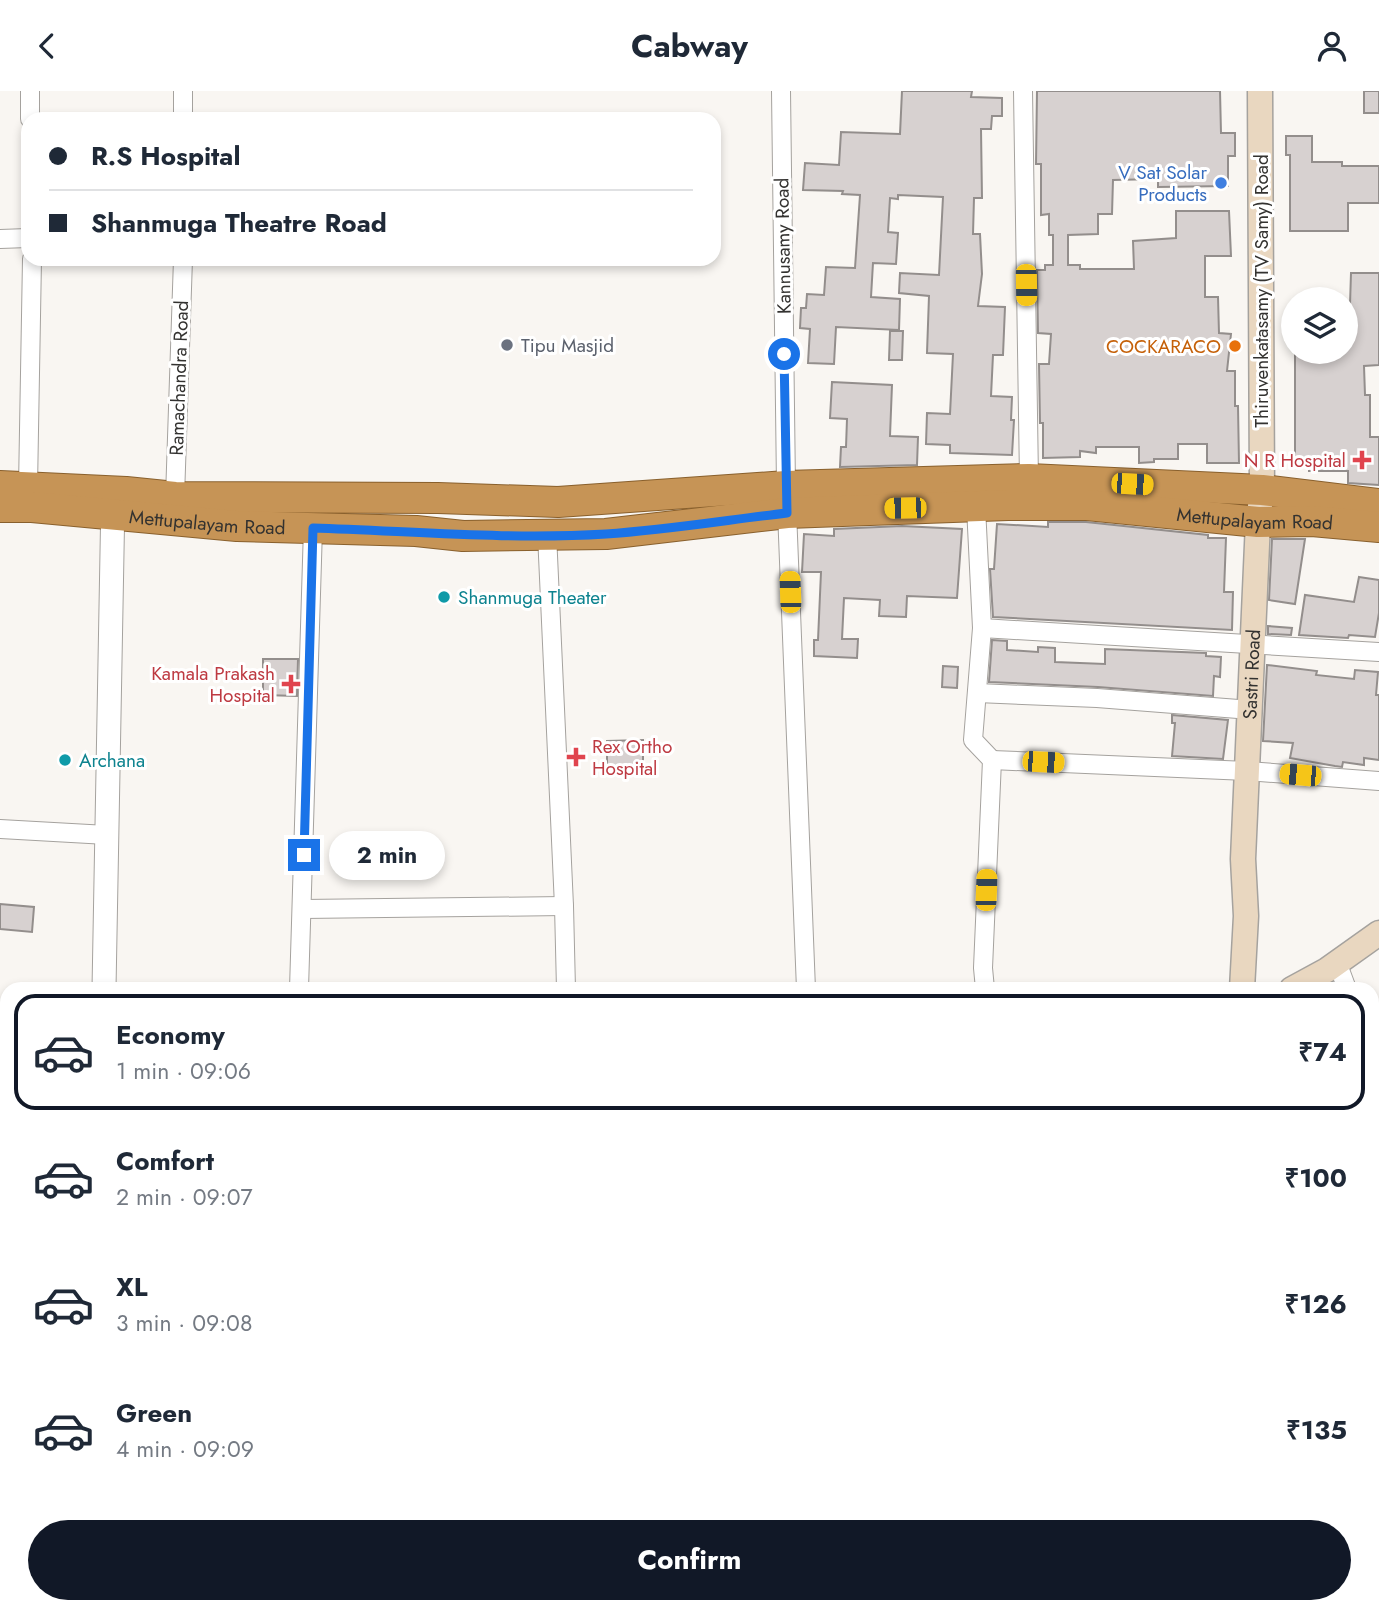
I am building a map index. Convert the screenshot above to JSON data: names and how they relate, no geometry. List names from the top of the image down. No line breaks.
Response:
{"streets":{"highway":["Mettupalayam Road"],"main road":["Thiruvenkatasamy (TV Samy) Road","Sastri Road"],"street":["Kannusamy Road","Ramachandra Road"]},"crossings":[["Kannusamy Road","Mettupalayam Road"],["Thiruvenkatasamy (TV Samy) Road","Mettupalayam Road"],["Thiruvenkatasamy (TV Samy) Road","Sastri Road"],["Ramachandra Road","Mettupalayam Road"],["Mettupalayam Road","Sastri Road"]],"places":{"other":["V Sat Solar Products","Tipu Masjid","COCKARACO","Shanmuga Theater","Archana"],"health":["N R Hospital","Kamala Prakash Hospital","Rex Ortho Hospital"]},"page":{"header":"Cabway","banner":["R.S Hospital","Shanmuga Theatre Road"],"bubble":"2 min","list":[{"name":"Economy","note":"1 min · 09:06","value":"₹74"},{"name":"Comfort","note":"2 min · 09:07","value":"₹100"},{"name":"XL","note":"3 min · 09:08","value":"₹126"},{"name":"Green","note":"4 min · 09:09","value":"₹135"}],"buttons":"Confirm"}}
